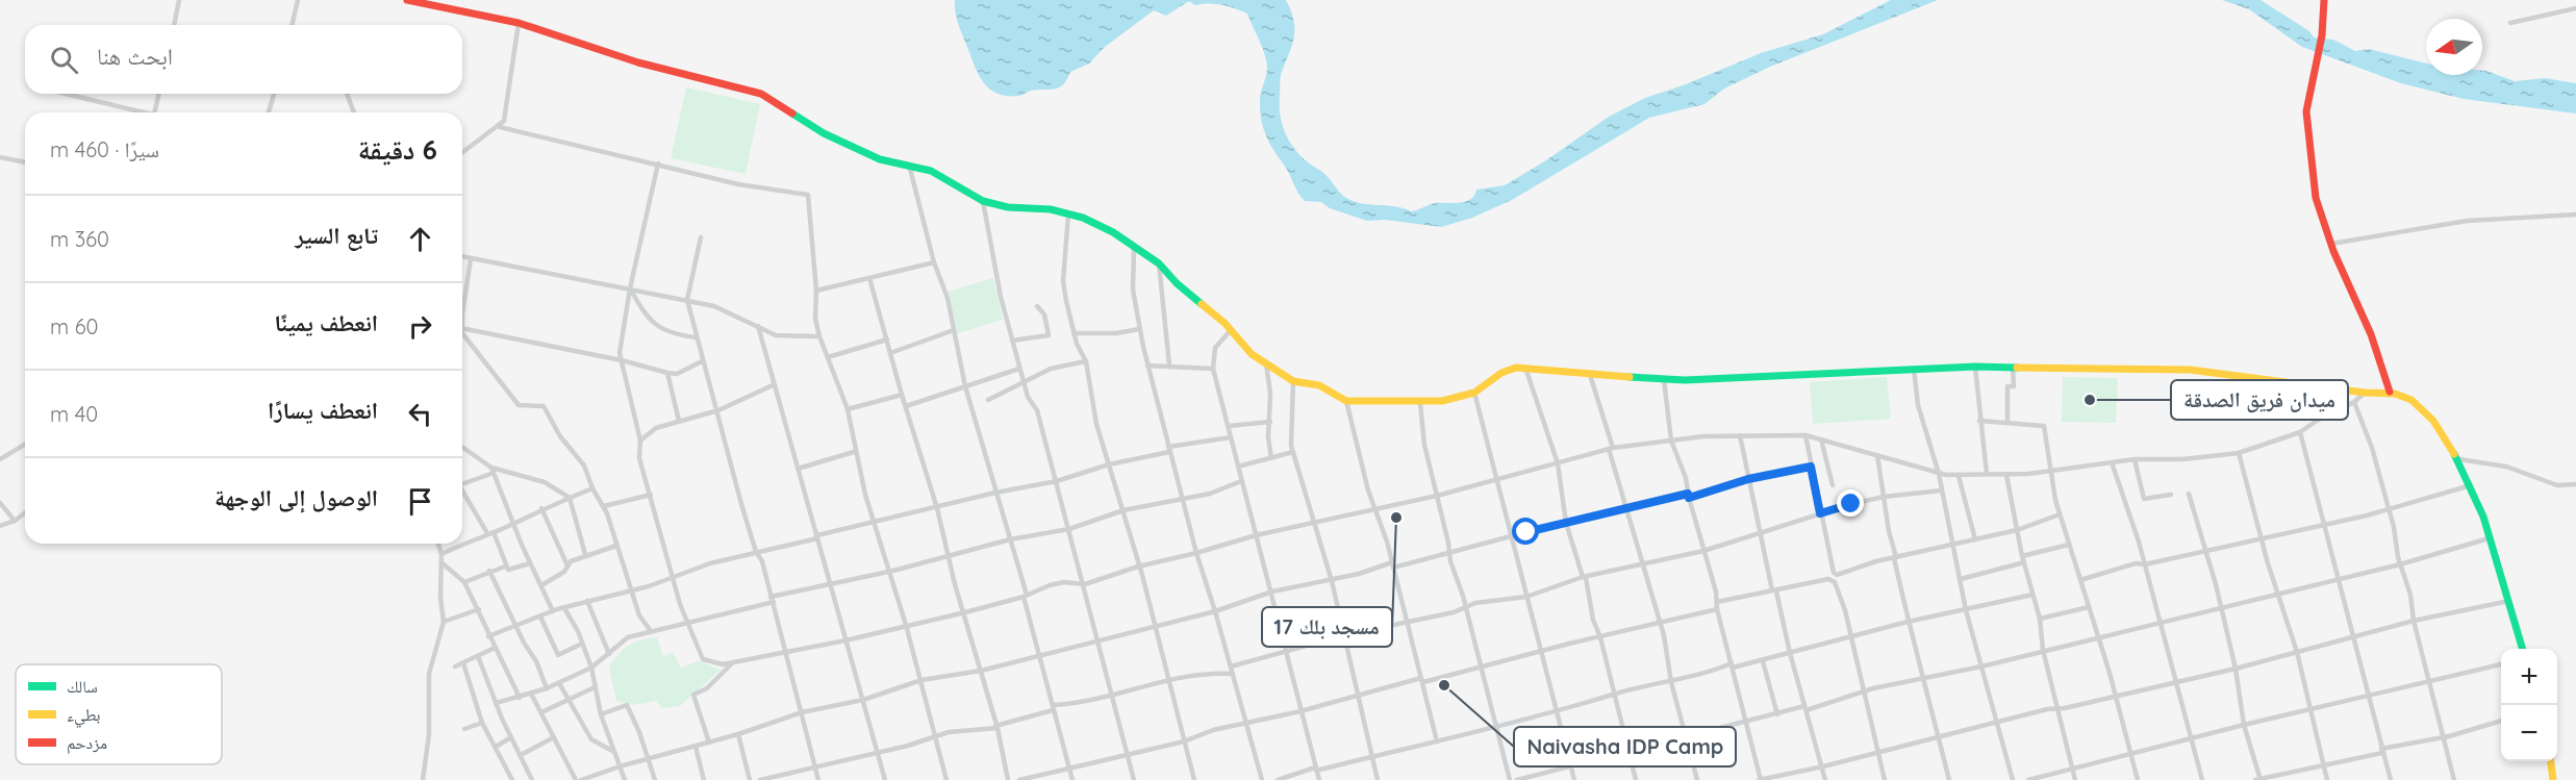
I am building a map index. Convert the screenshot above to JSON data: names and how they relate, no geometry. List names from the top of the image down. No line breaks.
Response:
{"places":["ميدان فريق الصدقة","مسجد بلك 17","Naivasha IDP Camp"],"legend":["سالك","بطيء","مزدحم"],"north":"left","page":{"search":"ابحث هنا","heading":["6 دقيقة","سيرًا · 460 m"],"list":[["تابع السير","360 m"],["انعطف يمينًا","60 m"],["انعطف يسارًا","40 m"],"الوصول إلى الوجهة"],"map_buttons":["+","−"]}}
